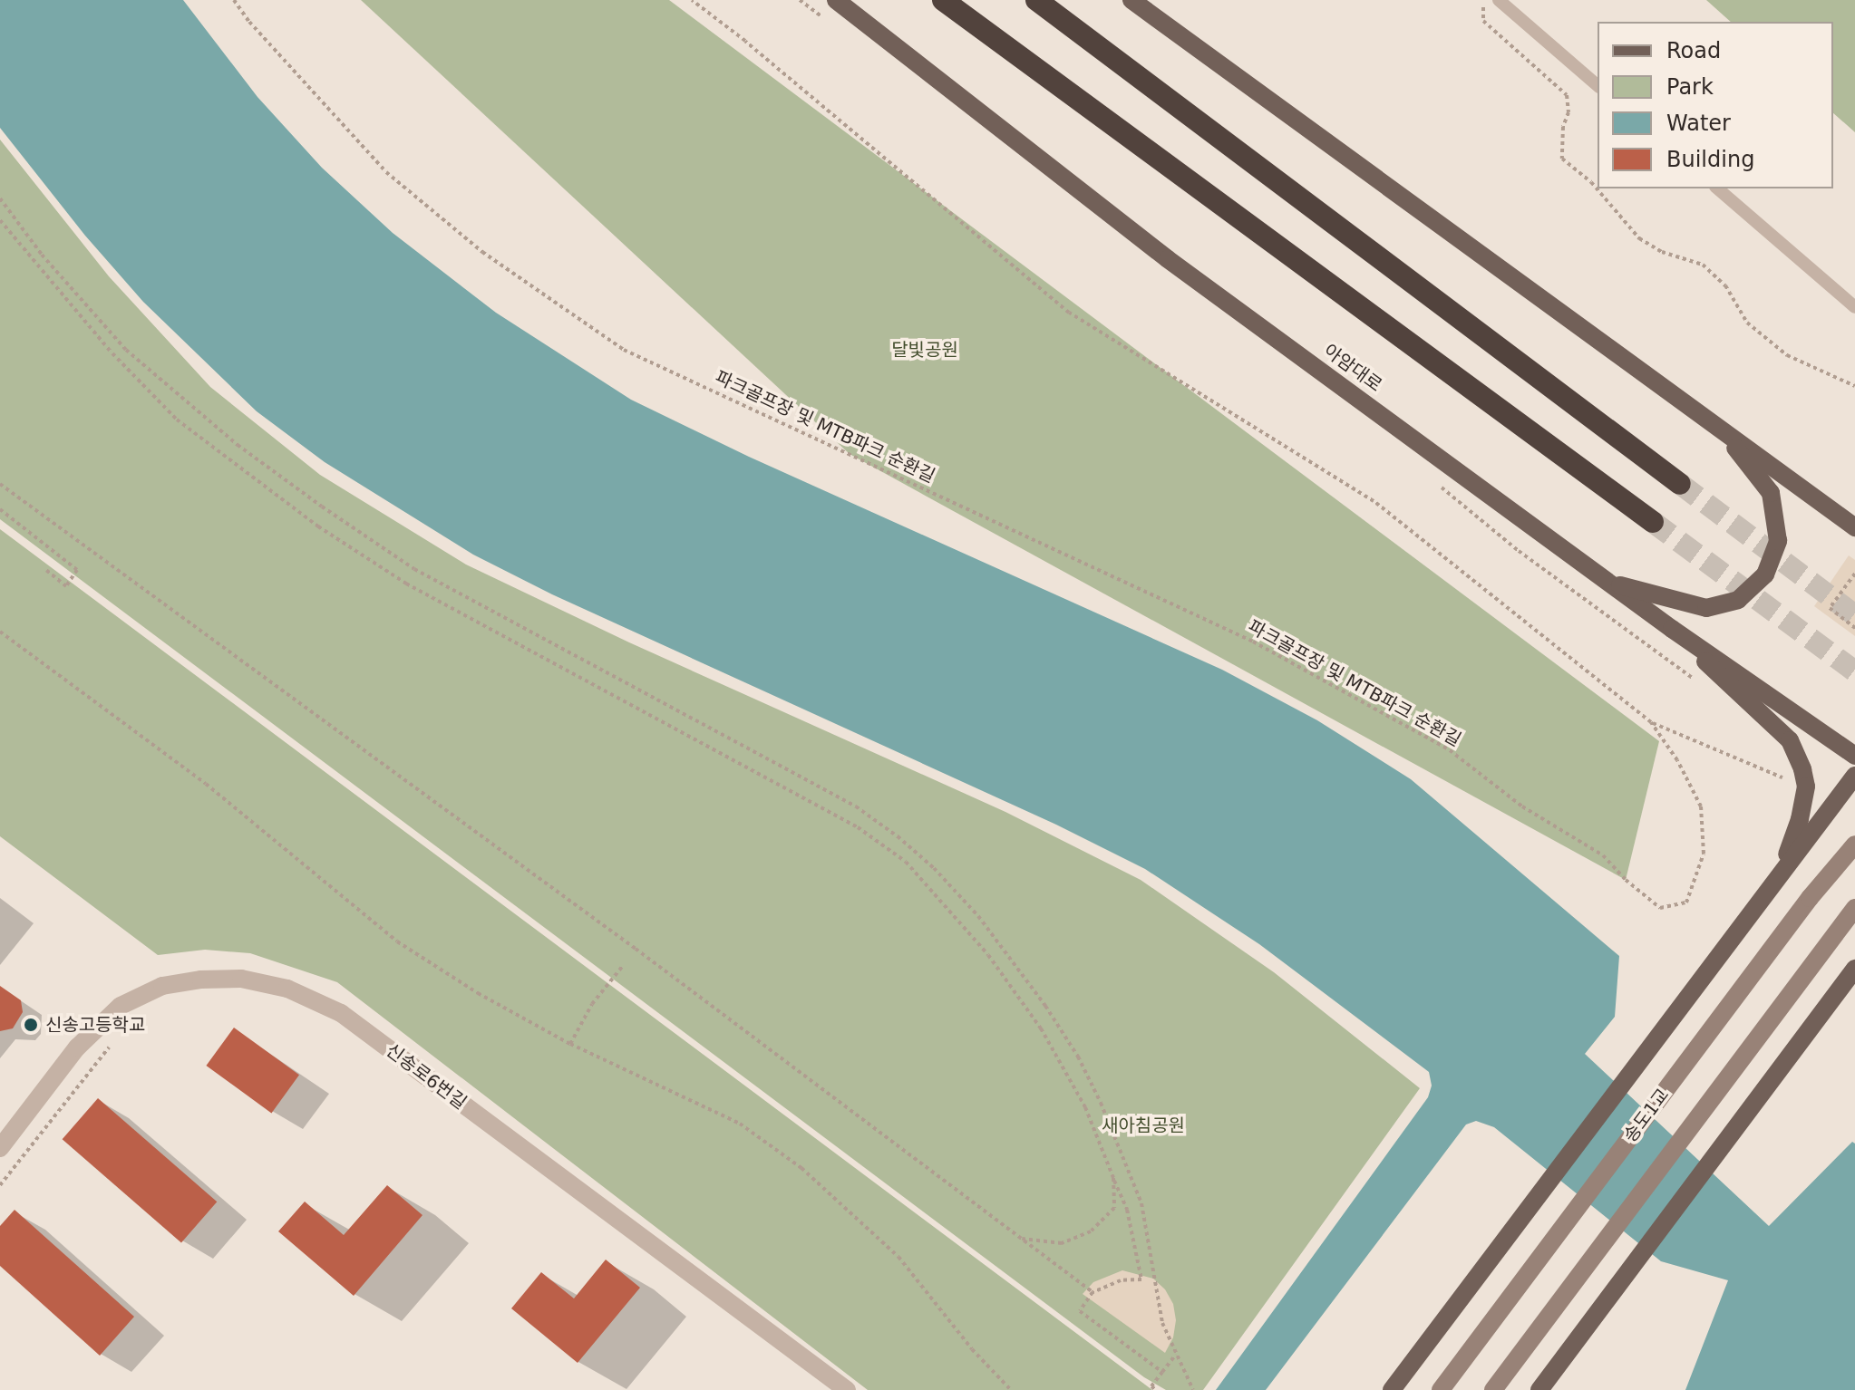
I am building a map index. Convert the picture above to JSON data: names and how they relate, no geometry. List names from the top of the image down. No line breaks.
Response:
{"streets":{"main road":["아암대로","송도1교"],"street":["신송로6번길"],"path":["파크골프장 및 MTB파크 순환길"]},"parks":["달빛공원","새아침공원"],"places":["신송고등학교"],"legend":["Road","Park","Water","Building"]}
